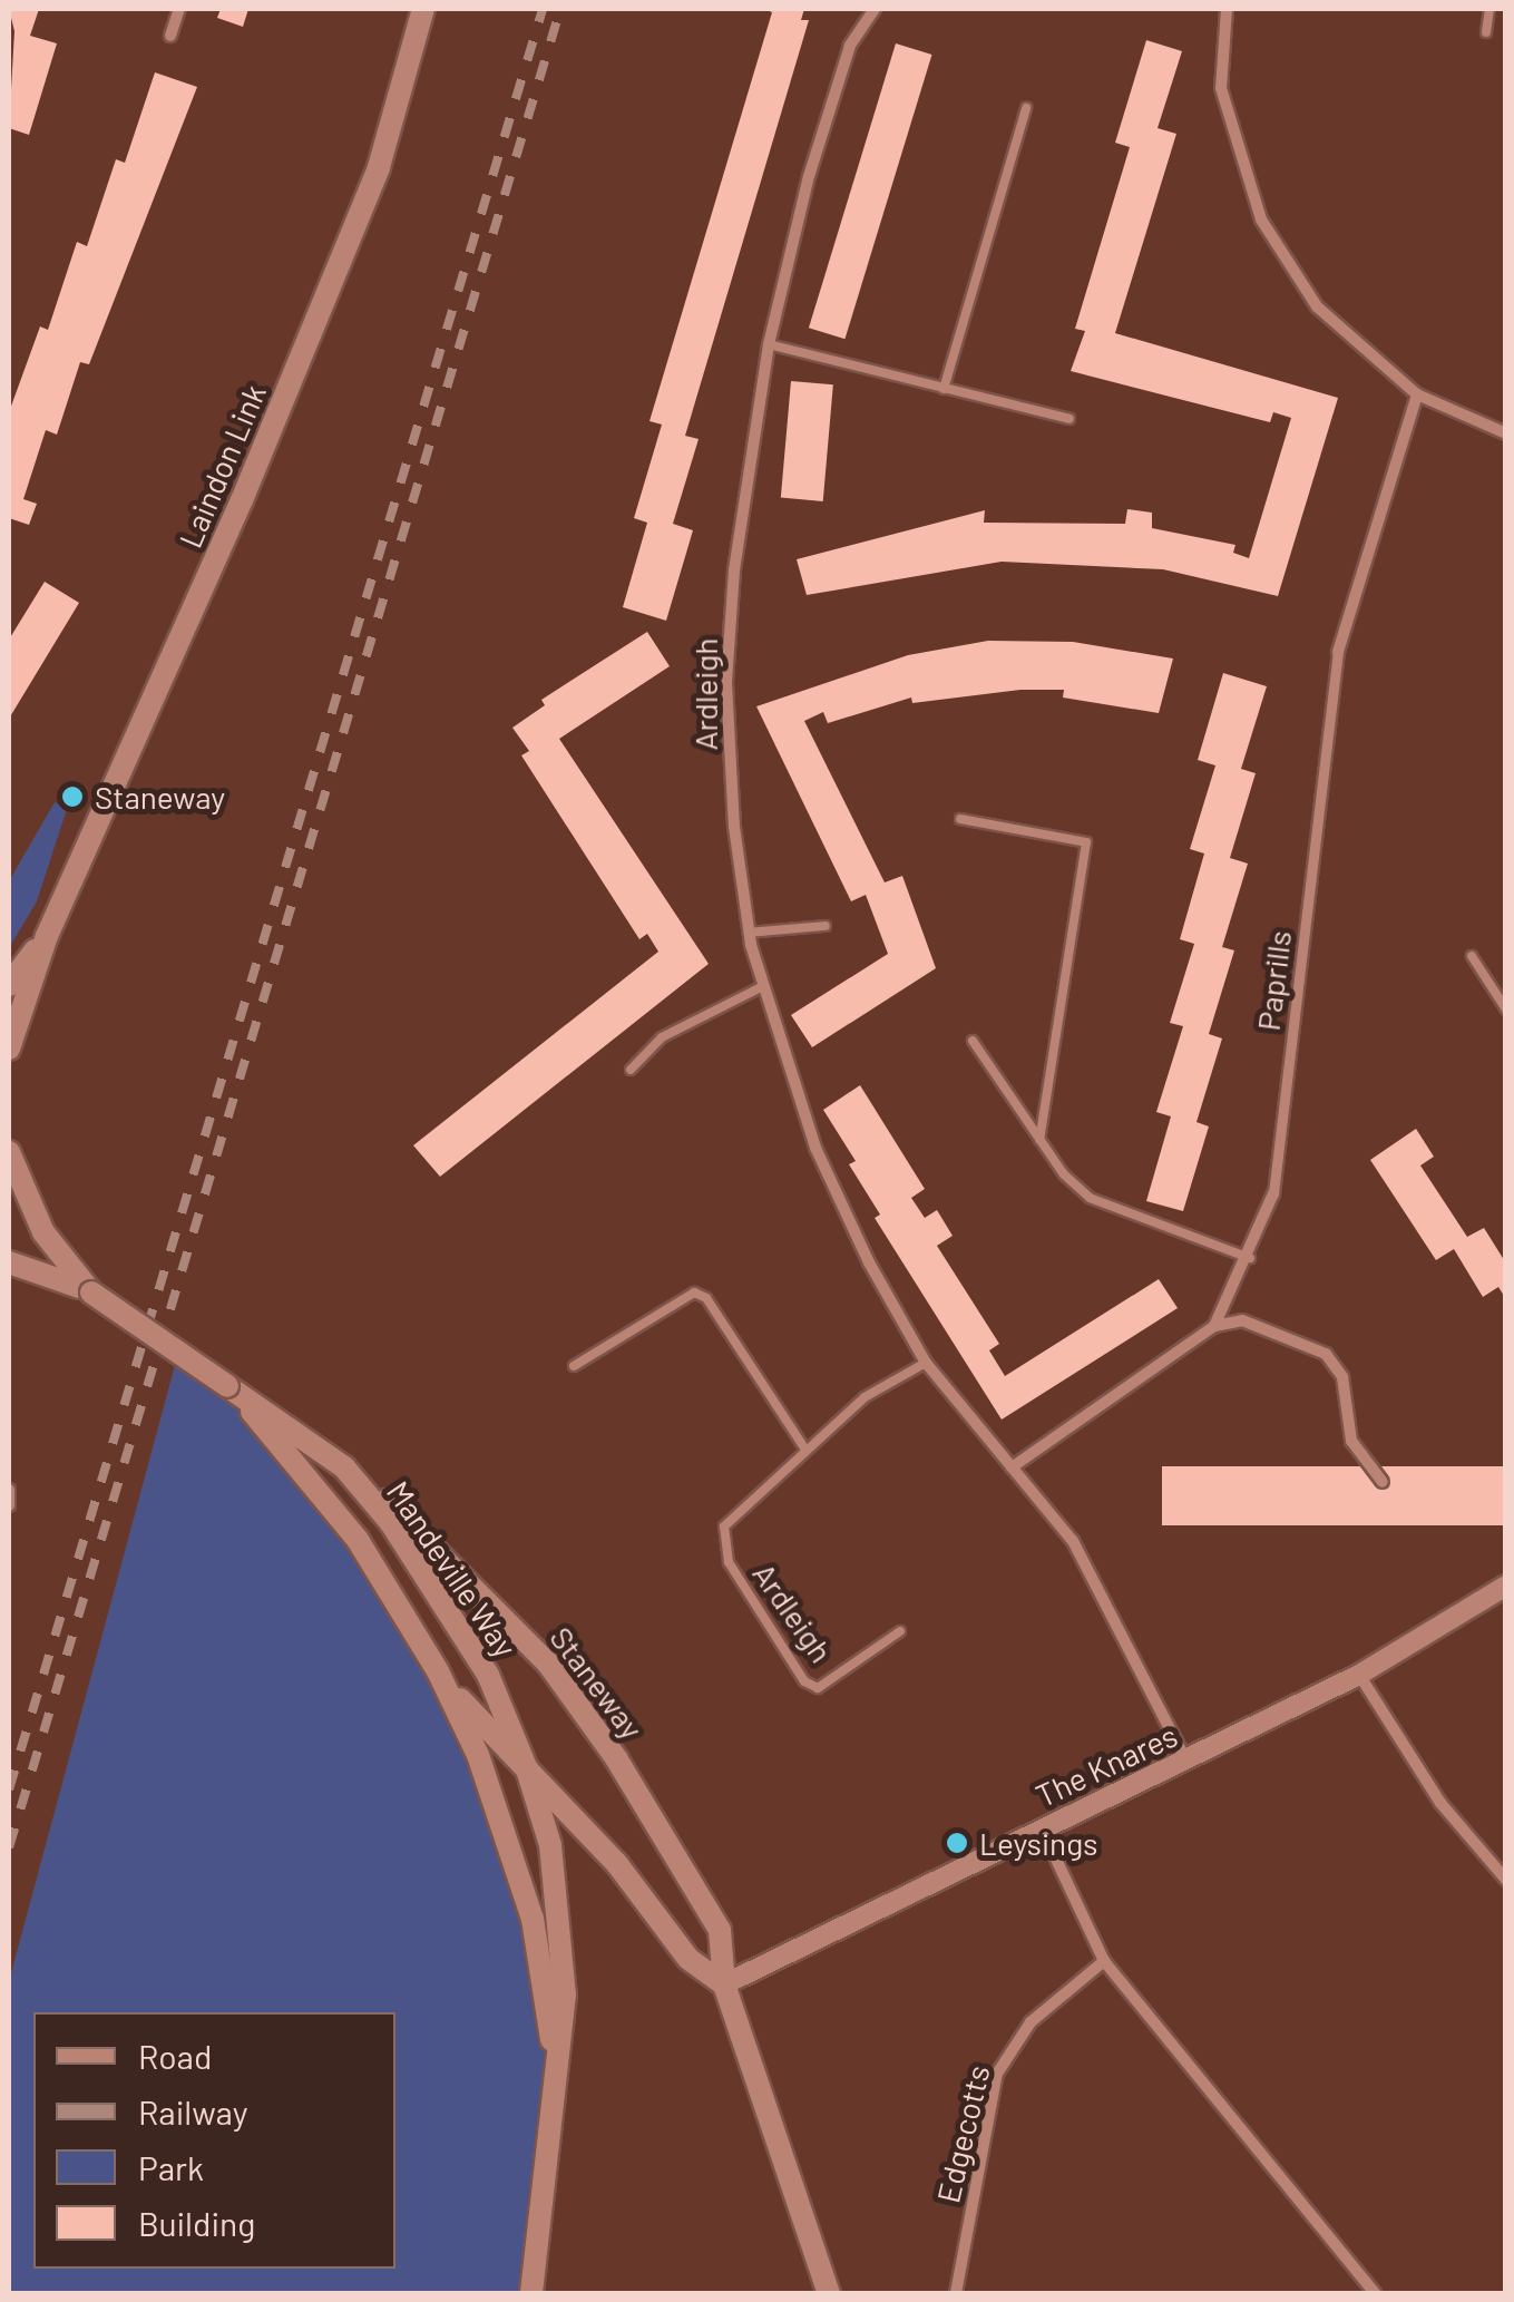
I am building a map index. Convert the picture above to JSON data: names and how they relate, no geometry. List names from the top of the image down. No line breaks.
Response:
{"streets":{"main road":["Laindon Link","Mandeville Way","Staneway"],"street":["Ardleigh","Paprills","The Knares","Edgecotts"]},"crossings":[["Ardleigh","Paprills"],["Ardleigh","The Knares"],["Mandeville Way","Staneway"],["Staneway","The Knares"]],"places":["Staneway","Leysings"],"legend":["Road","Railway","Park","Building"]}
